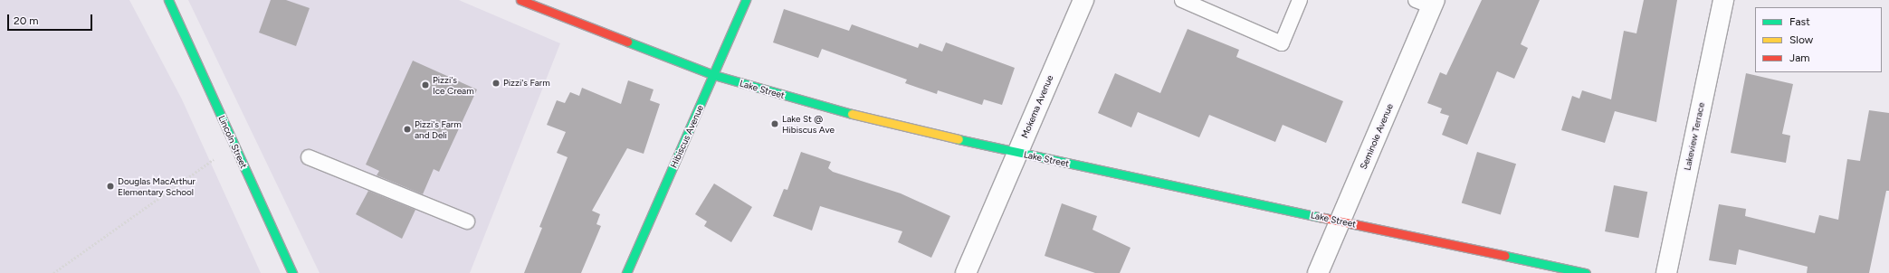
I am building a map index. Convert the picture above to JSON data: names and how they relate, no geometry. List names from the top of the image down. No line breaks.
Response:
{"streets":{"street":["Lake Street","Mokema Avenue","Hibiscus Avenue","Seminole Avenue","Lakeview Terrace","Lincoln Street"]},"crossings":[["Lake Street","Mokema Avenue"],["Lake Street","Hibiscus Avenue"],["Lake Street","Seminole Avenue"]],"places":["Pizzi's Farm","Pizzi's Ice Cream","Lake St @ Hibiscus Ave","Pizzi's Farm and Deli","Douglas MacArthur Elementary School"],"legend":["Fast","Slow","Jam"],"scale_bar":"20 m"}
